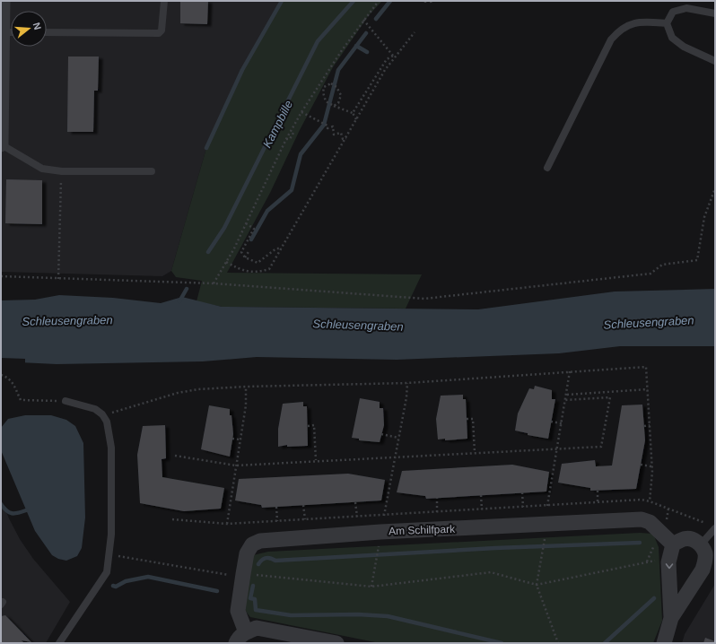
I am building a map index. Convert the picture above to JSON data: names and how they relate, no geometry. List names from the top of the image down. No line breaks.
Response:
{"streets":{"street":["Am Schilfpark"]},"water":["Kampbille","Schleusengraben"],"north":"right"}
